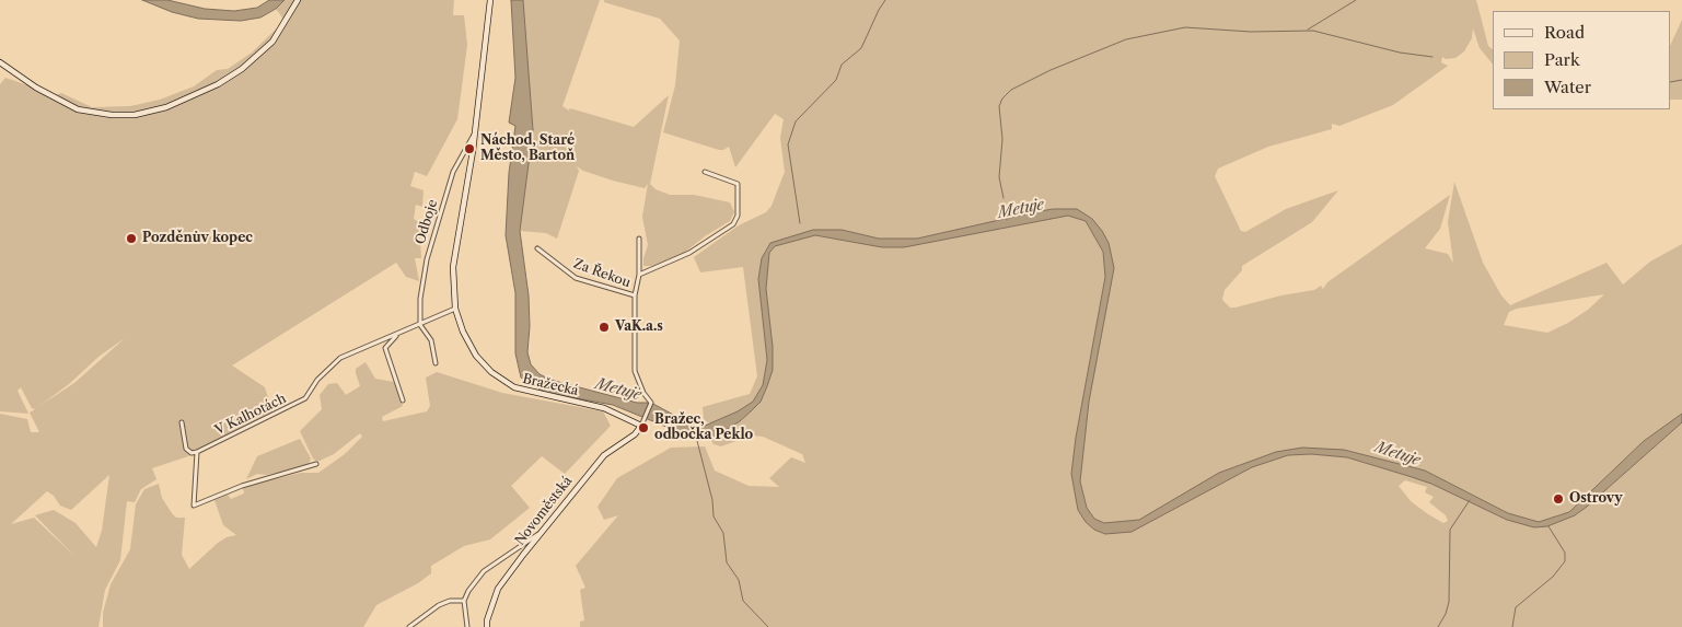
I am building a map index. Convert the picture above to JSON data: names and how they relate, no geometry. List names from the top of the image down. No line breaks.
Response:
{"streets":{"street":["Odboje","Za Řekou","Bražecká","V Kalhotách","Novoměstská"]},"crossings":[["Odboje","Bražecká"],["Odboje","V Kalhotách"],["Bražecká","V Kalhotách"],["Bražecká","Novoměstská"]],"water":["Metuje"],"places":["Náchod, Staré Město, Bartoň","Pozděnův kopec","VaK.a.s","Bražec, odbočka Peklo","Ostrovy"],"legend":["Road","Park","Water"]}
